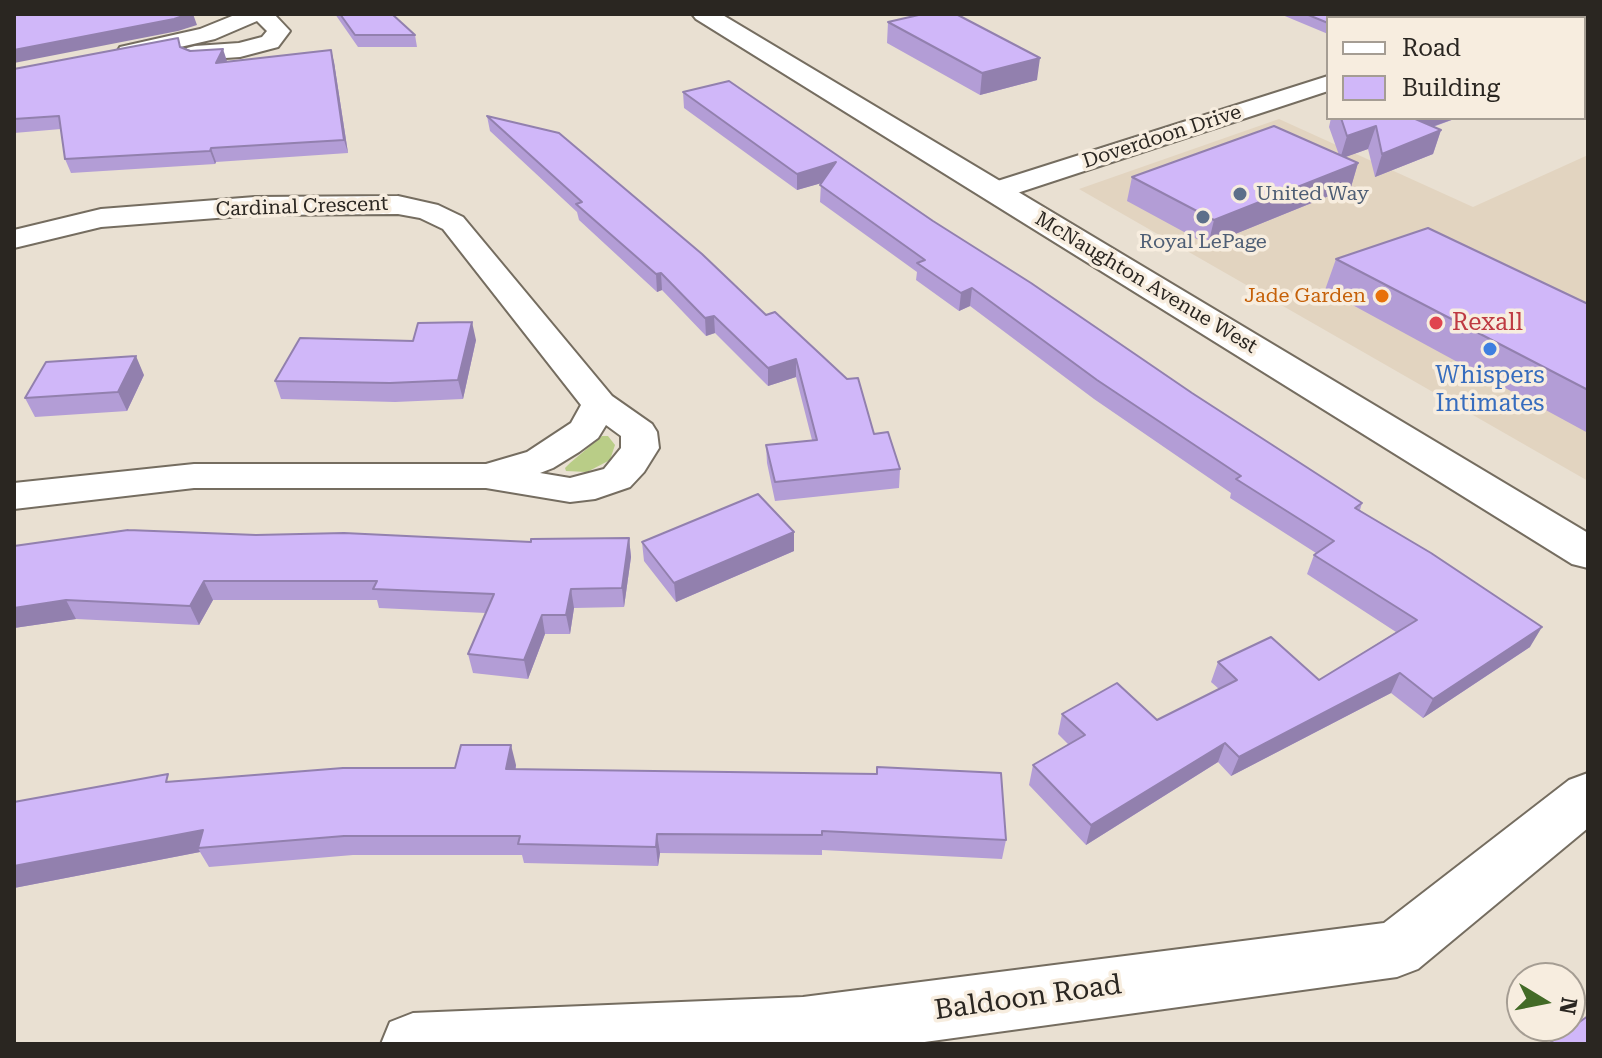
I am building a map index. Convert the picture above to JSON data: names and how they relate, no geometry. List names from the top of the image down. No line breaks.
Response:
{"streets":{"main road":["McNaughton Avenue West","Baldoon Road"],"street":["Doverdoon Drive","Cardinal Crescent"]},"crossings":[["Doverdoon Drive","McNaughton Avenue West"]],"places":["United Way","Royal LePage","Jade Garden","Rexall","Whispers Intimates"],"legend":["Road","Building"],"north":"right"}
